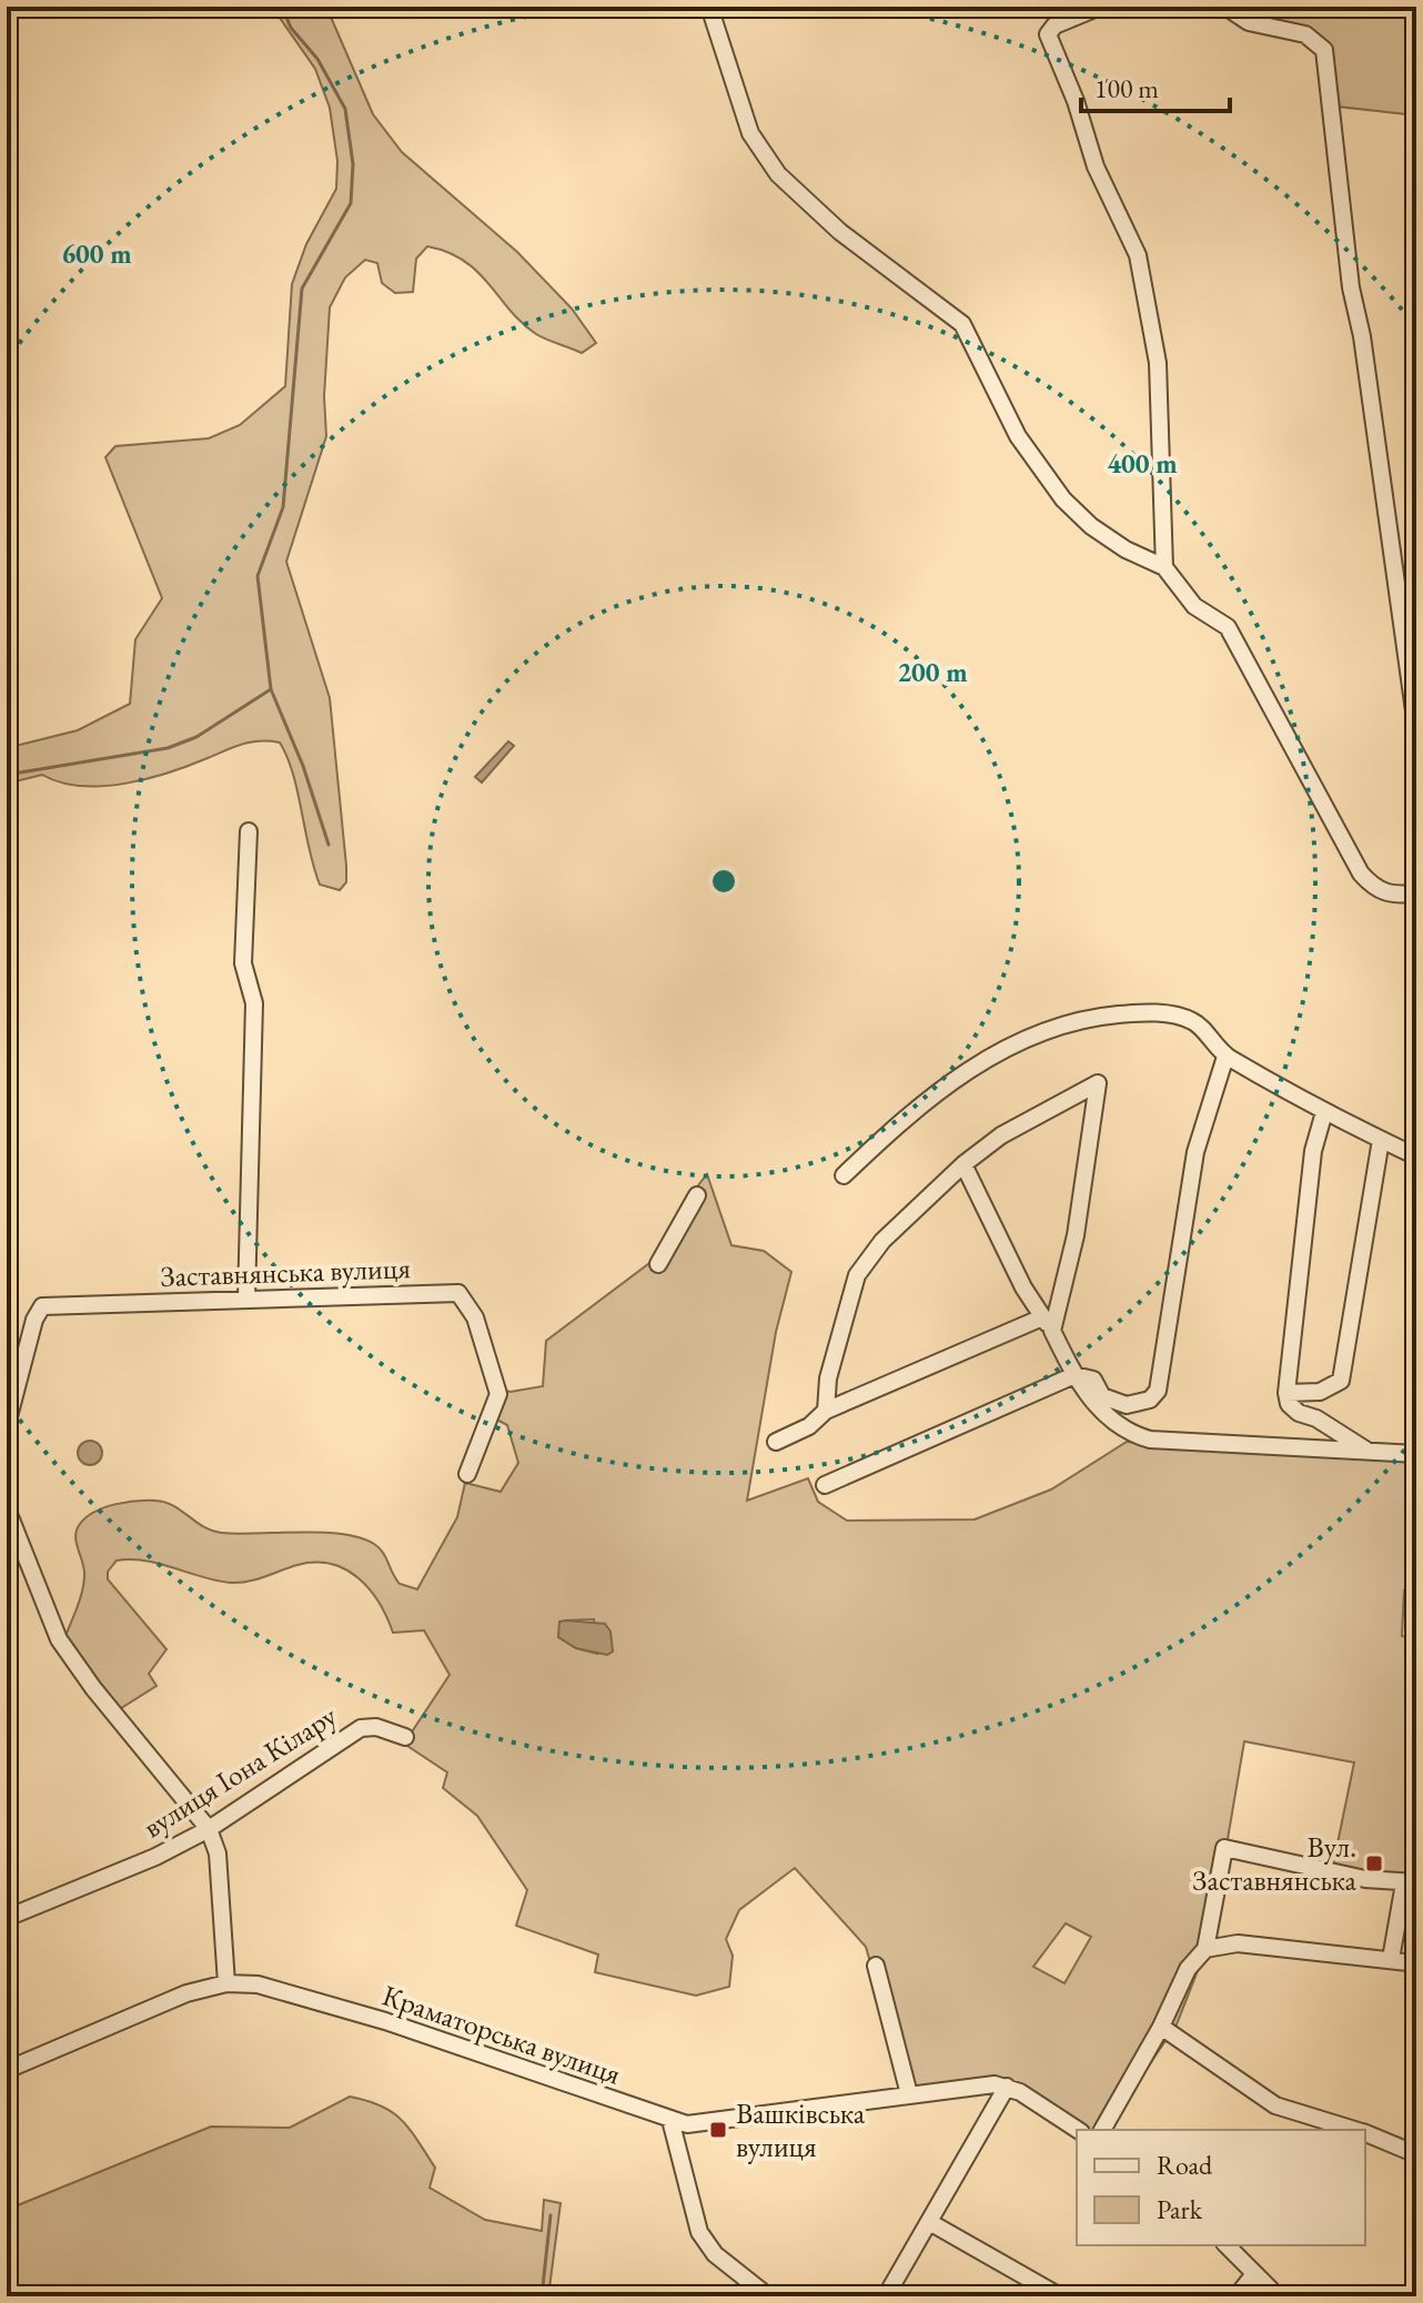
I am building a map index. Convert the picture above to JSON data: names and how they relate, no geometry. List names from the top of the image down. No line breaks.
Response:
{"streets":{"street":["Заставнянська вулиця","вулиця Іона Кілару","Краматорська вулиця"]},"places":{"transit":["Вул. Заставнянська","Вашківська вулиця"]},"legend":["Road","Park"],"scale_bar":"100 m","rings":["600 m","400 m","200 m"]}
